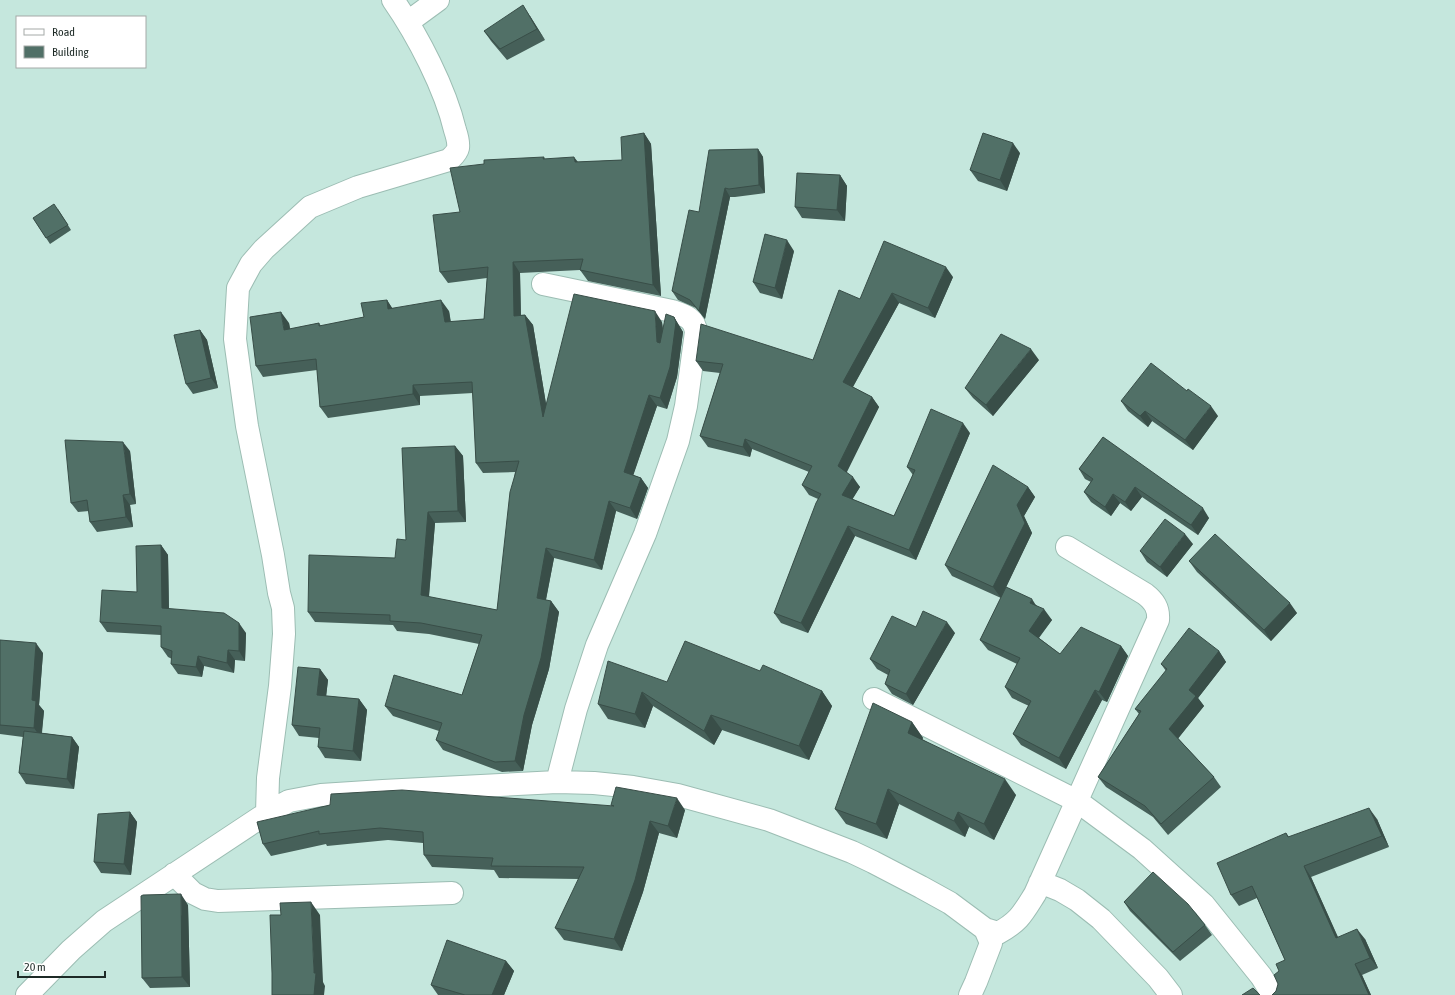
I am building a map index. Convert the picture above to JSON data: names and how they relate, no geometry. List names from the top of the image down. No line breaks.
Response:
{"legend":["Road","Building"],"scale_bar":"20 m"}
